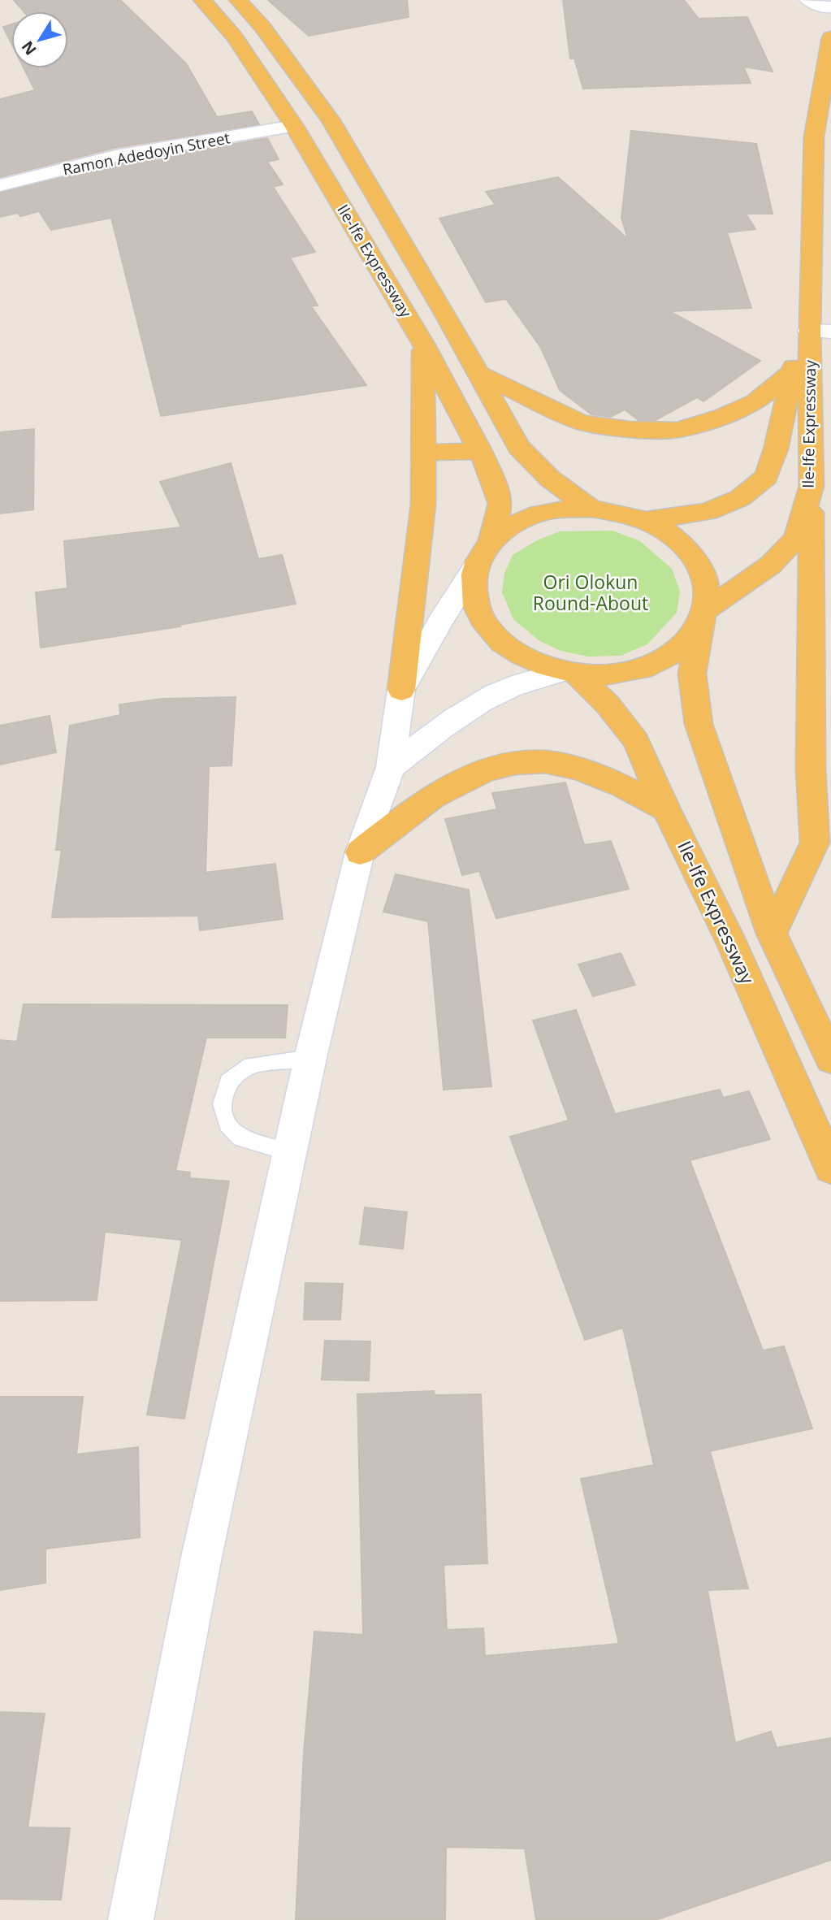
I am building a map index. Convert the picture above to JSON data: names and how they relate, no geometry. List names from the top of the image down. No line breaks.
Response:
{"streets":{"main road":["Ramon Adedoyin Street","Ile-Ife Expressway"]},"crossings":[["Ramon Adedoyin Street","Ile-Ife Expressway"]],"parks":["Ori Olokun Round-About"],"north":"bottom left"}
